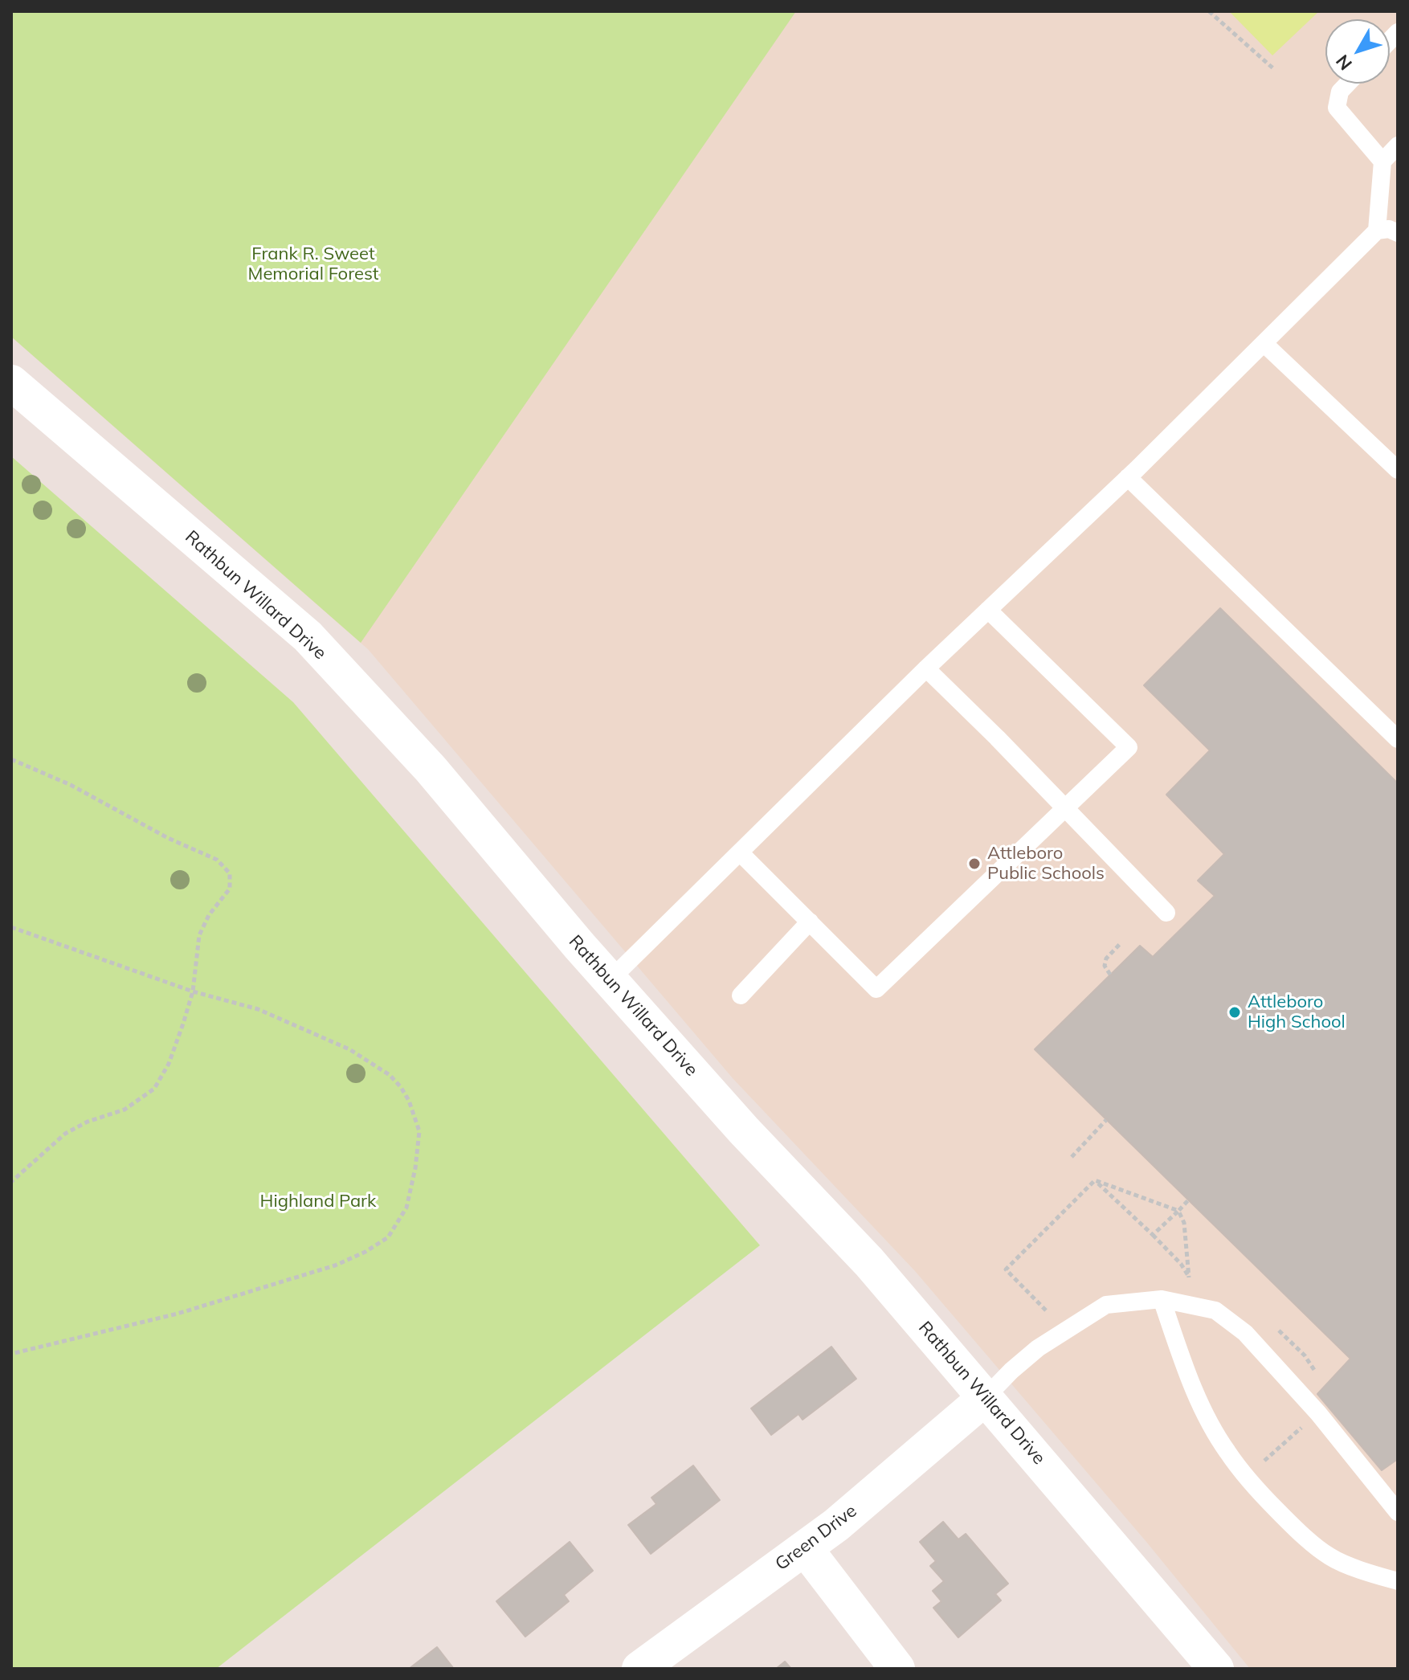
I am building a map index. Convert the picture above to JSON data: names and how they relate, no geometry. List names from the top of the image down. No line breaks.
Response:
{"streets":{"street":["Rathbun Willard Drive","Green Drive"]},"crossings":[["Rathbun Willard Drive","Green Drive"]],"parks":["Frank R. Sweet Memorial Forest","Highland Park"],"places":["Attleboro Public Schools","Attleboro High School"],"north":"bottom left"}
